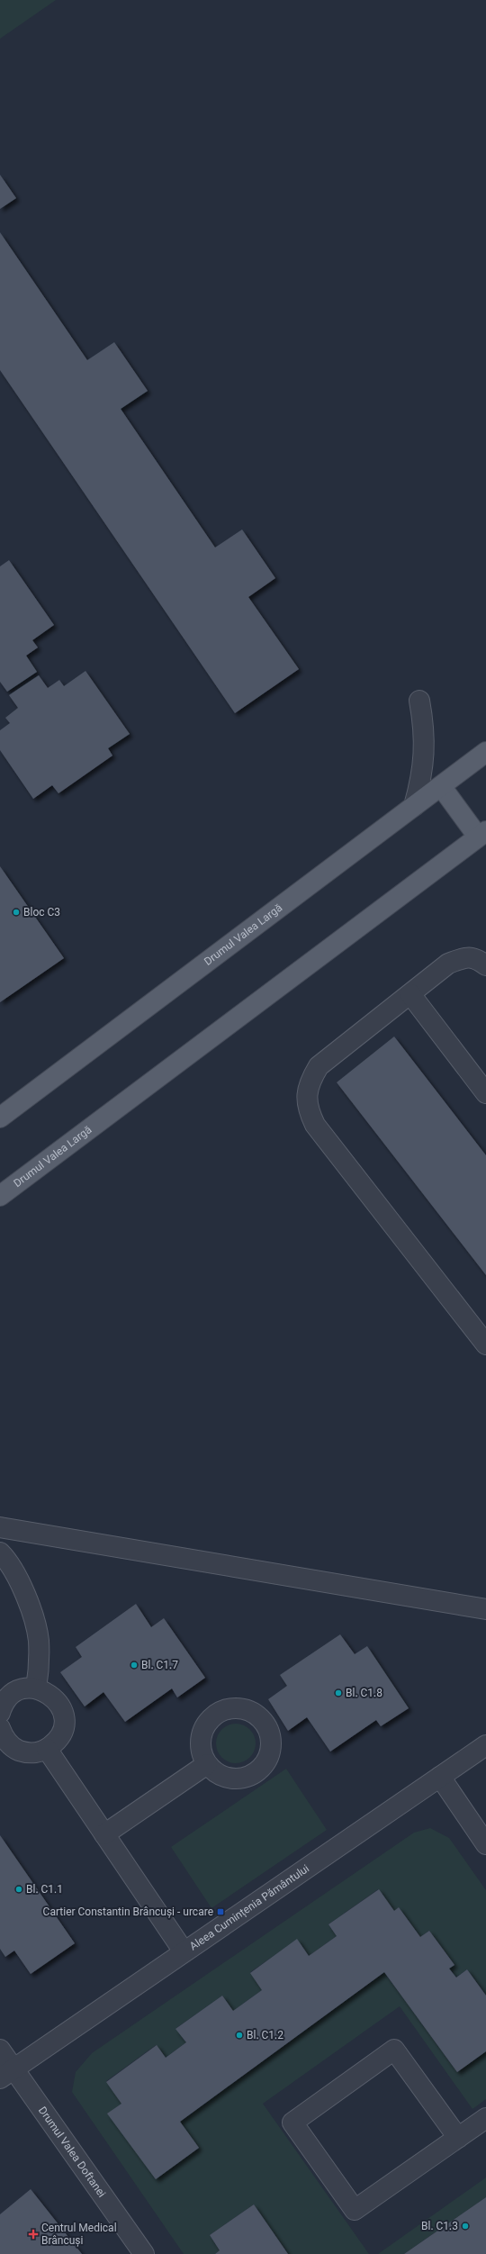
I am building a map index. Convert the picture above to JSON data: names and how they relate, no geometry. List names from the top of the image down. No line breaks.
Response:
{"streets":{"main road":["Drumul Valea Largă"],"street":["Aleea Cumințenia Pământului","Drumul Valea Doftanei"]},"crossings":[["Aleea Cumințenia Pământului","Drumul Valea Doftanei"]],"places":{"other":["Bloc C3","Bl. C1.7","Bl. C1.8","Bl. C1.1","Bl. C1.2","Bl. C1.3"],"transit":["Cartier Constantin Brâncuși - urcare"],"health":["Centrul Medical Brâncuși"]}}
